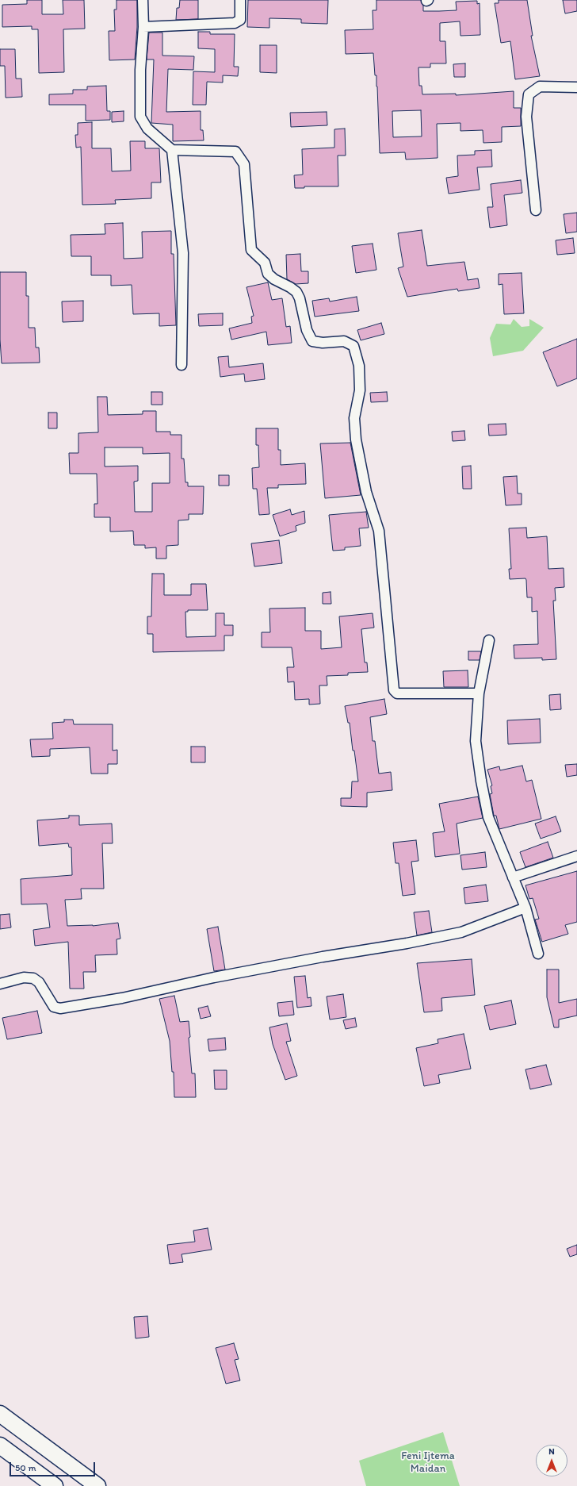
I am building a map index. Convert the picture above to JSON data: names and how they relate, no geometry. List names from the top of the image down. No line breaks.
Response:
{"parks":["Feni Ijtema Maidan"],"scale_bar":"50 m","north":"top"}
